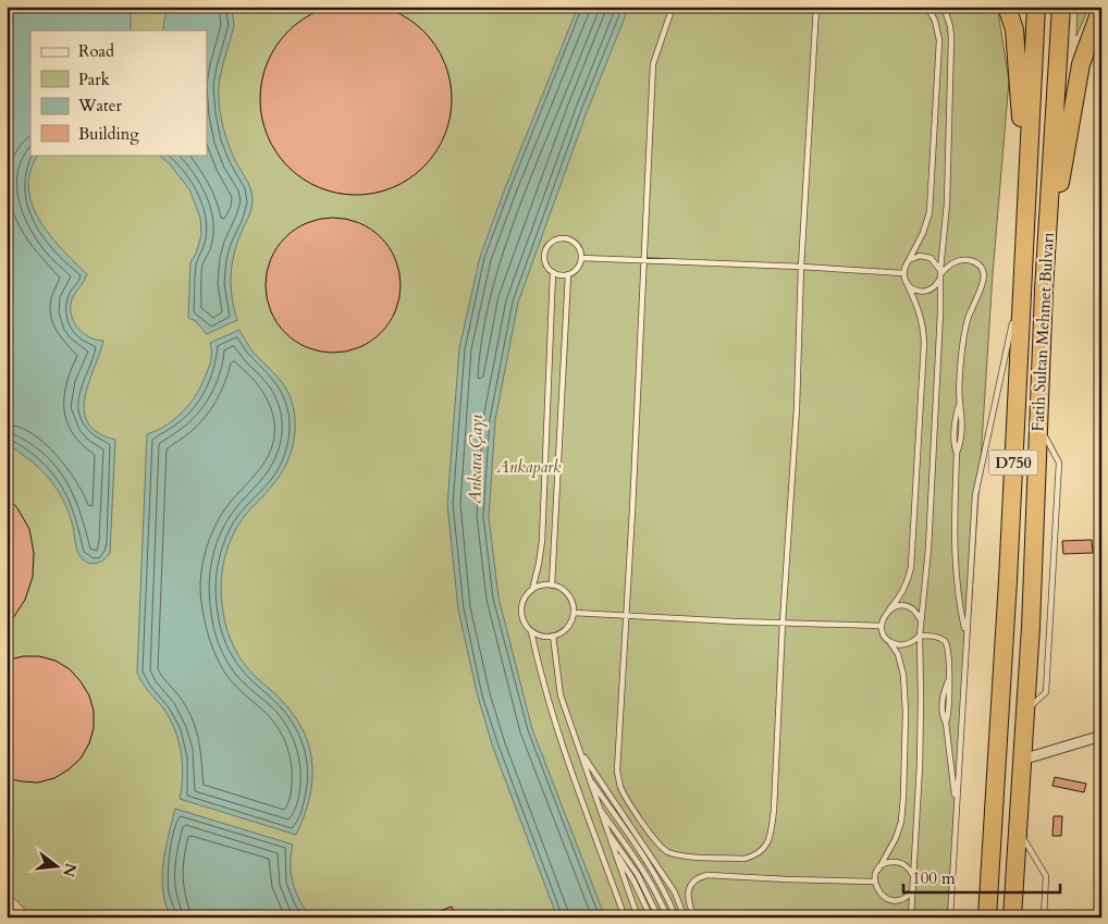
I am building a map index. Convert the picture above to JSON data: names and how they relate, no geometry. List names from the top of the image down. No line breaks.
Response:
{"streets":{"highway":["Fatih Sultan Mehmet Bulvarı","D750"]},"water":["Ankara Çayı"],"parks":["Ankapark"],"legend":["Road","Park","Water","Building"],"scale_bar":"100 m","north":"right"}
